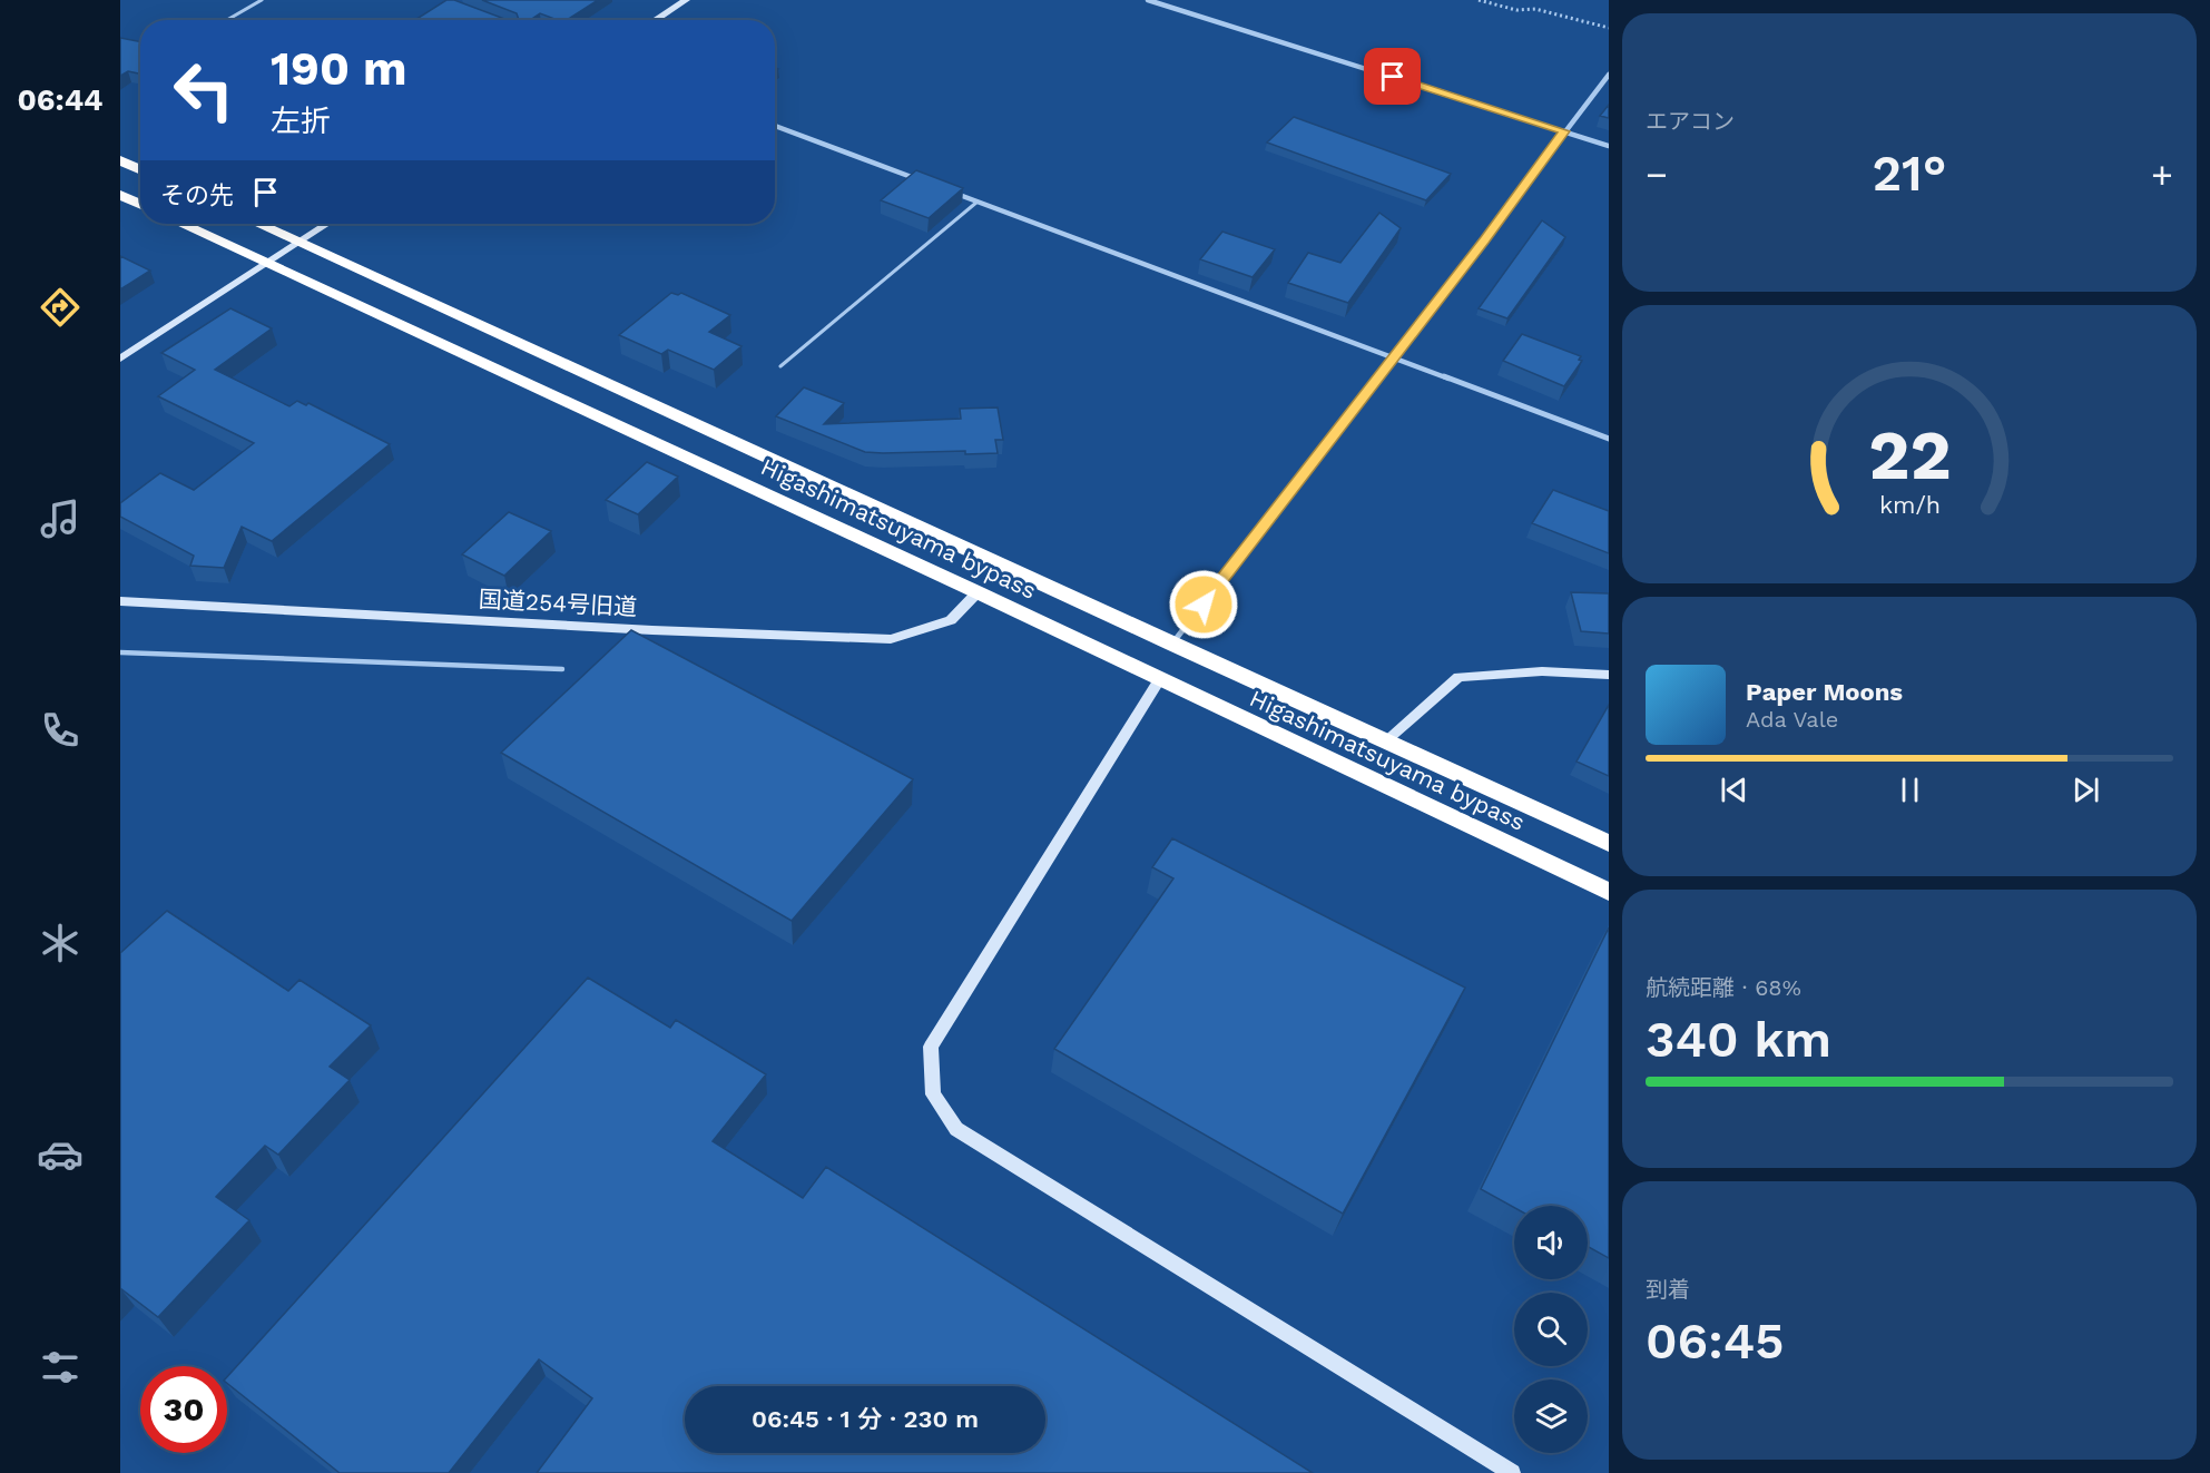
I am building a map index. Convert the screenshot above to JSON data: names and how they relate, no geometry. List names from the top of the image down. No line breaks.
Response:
{"streets":{"highway":["Higashimatsuyama bypass"],"street":["国道254号旧道"]},"crossings":[["Higashimatsuyama bypass","国道254号旧道"]],"page":{"tabs":"06:44","tile":["エアコン",["航続距離 · 68%","340 km"],["到着","06:45"]],"turn":["190 m","左折"],"heat":["−","21°","+"],"then":"その先","song":["Paper Moons","Ada Vale"],"limit":"30","trip":"06:45 · 1 分 · 230 m","gauge":["22","km/h"]}}
